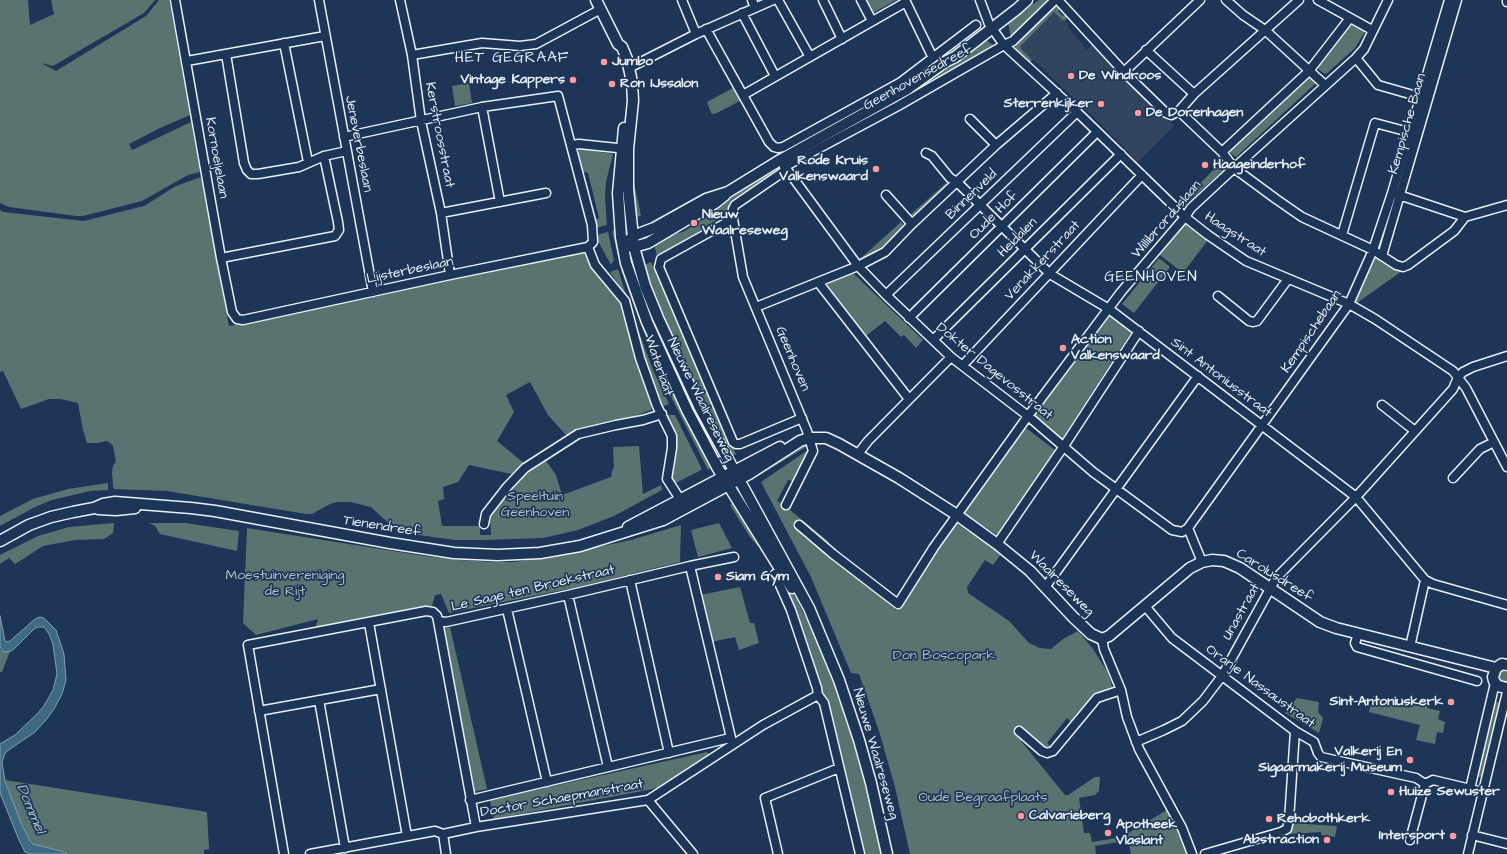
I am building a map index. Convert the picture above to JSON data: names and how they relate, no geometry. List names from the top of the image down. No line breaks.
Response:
{"streets":{"street":["Geenhovensedreef","Kempische Baan","Kerstroosstraat","Jeneverbeslaan","Kornoeljelaan","Binnenveld","Oude Hof","Willibrorduslaan","Haagstraat","Heidalen","Venakkerstraat","Lijsterbeslaan","Kempischebaan","Geenhoven","Waterlaat","Dokter Dagevosstraat","Sint Antoniusstraat","Nieuwe Waalreseweg","Tienendreef","Carolusdreef","Waalreseweg","Le Sage ten Broekstraat","Unastraat","Oranje Nassaustraat","Doctor Schaepmanstraat"]},"crossings":[["Geenhovensedreef","Haagstraat"],["Geenhovensedreef","Geenhoven"],["Geenhovensedreef","Dokter Dagevosstraat"],["Geenhovensedreef","Nieuwe Waalreseweg"],["Kerstroosstraat","Lijsterbeslaan"],["Jeneverbeslaan","Lijsterbeslaan"],["Kornoeljelaan","Lijsterbeslaan"],["Binnenveld","Haagstraat"],["Binnenveld","Dokter Dagevosstraat"],["Binnenveld","Sint Antoniusstraat"],["Oude Hof","Haagstraat"],["Oude Hof","Dokter Dagevosstraat"],["Oude Hof","Sint Antoniusstraat"],["Willibrorduslaan","Haagstraat"],["Willibrorduslaan","Dokter Dagevosstraat"],["Willibrorduslaan","Sint Antoniusstraat"],["Willibrorduslaan","Waalreseweg"],["Haagstraat","Heidalen"],["Haagstraat","Venakkerstraat"],["Haagstraat","Kempischebaan"],["Haagstraat","Unastraat"],["Heidalen","Dokter Dagevosstraat"],["Heidalen","Sint Antoniusstraat"],["Venakkerstraat","Dokter Dagevosstraat"],["Venakkerstraat","Sint Antoniusstraat"],["Lijsterbeslaan","Waterlaat"],["Kempischebaan","Dokter Dagevosstraat"],["Kempischebaan","Sint Antoniusstraat"],["Geenhoven","Nieuwe Waalreseweg"],["Geenhoven","Waalreseweg"],["Waterlaat","Tienendreef"],["Sint Antoniusstraat","Unastraat"],["Nieuwe Waalreseweg","Tienendreef"],["Carolusdreef","Waalreseweg"],["Carolusdreef","Unastraat"],["Carolusdreef","Oranje Nassaustraat"],["Unastraat","Oranje Nassaustraat"]],"districts":["HET GEGRAAF","GEENHOVEN"],"water":["Dommel"],"parks":["Speeltuin Geenhoven","Moestuinvereniging de Rijt","Don Boscopark","Oude Begraafplaats"],"places":["Jumbo","De Windroos","Vintage Kappers","Ron IJssalon","Sterrenkijker","De Dorenhagen","Haageinderhof","Rode Kruis Valkenswaard","Nieuw Waalreseweg","Action Valkenswaard","Siam Gym","Sint-Antoniuskerk","Valkerij En Sigaarmakerij Museum","Huize Sewuster","Calvarieberg","Rehobothkerk","Apotheek Vlaslant","Intersport","Abstraction"]}
